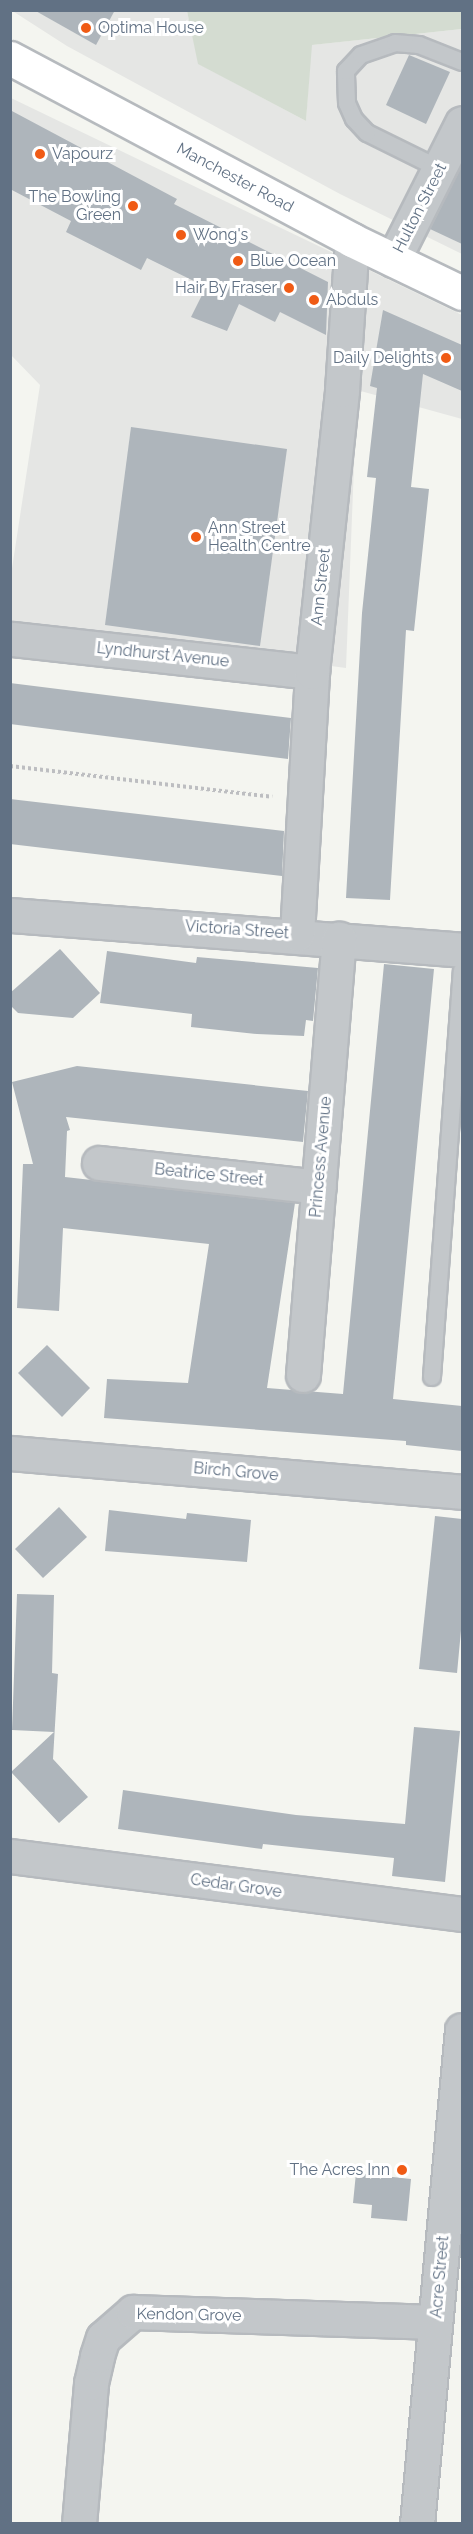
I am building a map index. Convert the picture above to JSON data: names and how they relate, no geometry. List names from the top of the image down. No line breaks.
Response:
{"streets":{"main road":["Manchester Road"],"street":["Hulton Street","Ann Street","Lyndhurst Avenue","Victoria Street","Princess Avenue","Beatrice Street","Birch Grove","Cedar Grove","Acre Street","Kendon Grove"]},"crossings":[["Manchester Road","Hulton Street"],["Manchester Road","Ann Street"],["Ann Street","Lyndhurst Avenue"],["Ann Street","Victoria Street"],["Victoria Street","Princess Avenue"],["Princess Avenue","Beatrice Street"],["Acre Street","Kendon Grove"]],"places":["Optima House","Vapourz","The Bowling Green","Wong's","Blue Ocean","Hair By Fraser","Abduls","Daily Delights","Ann Street Health Centre","The Acres Inn"]}
